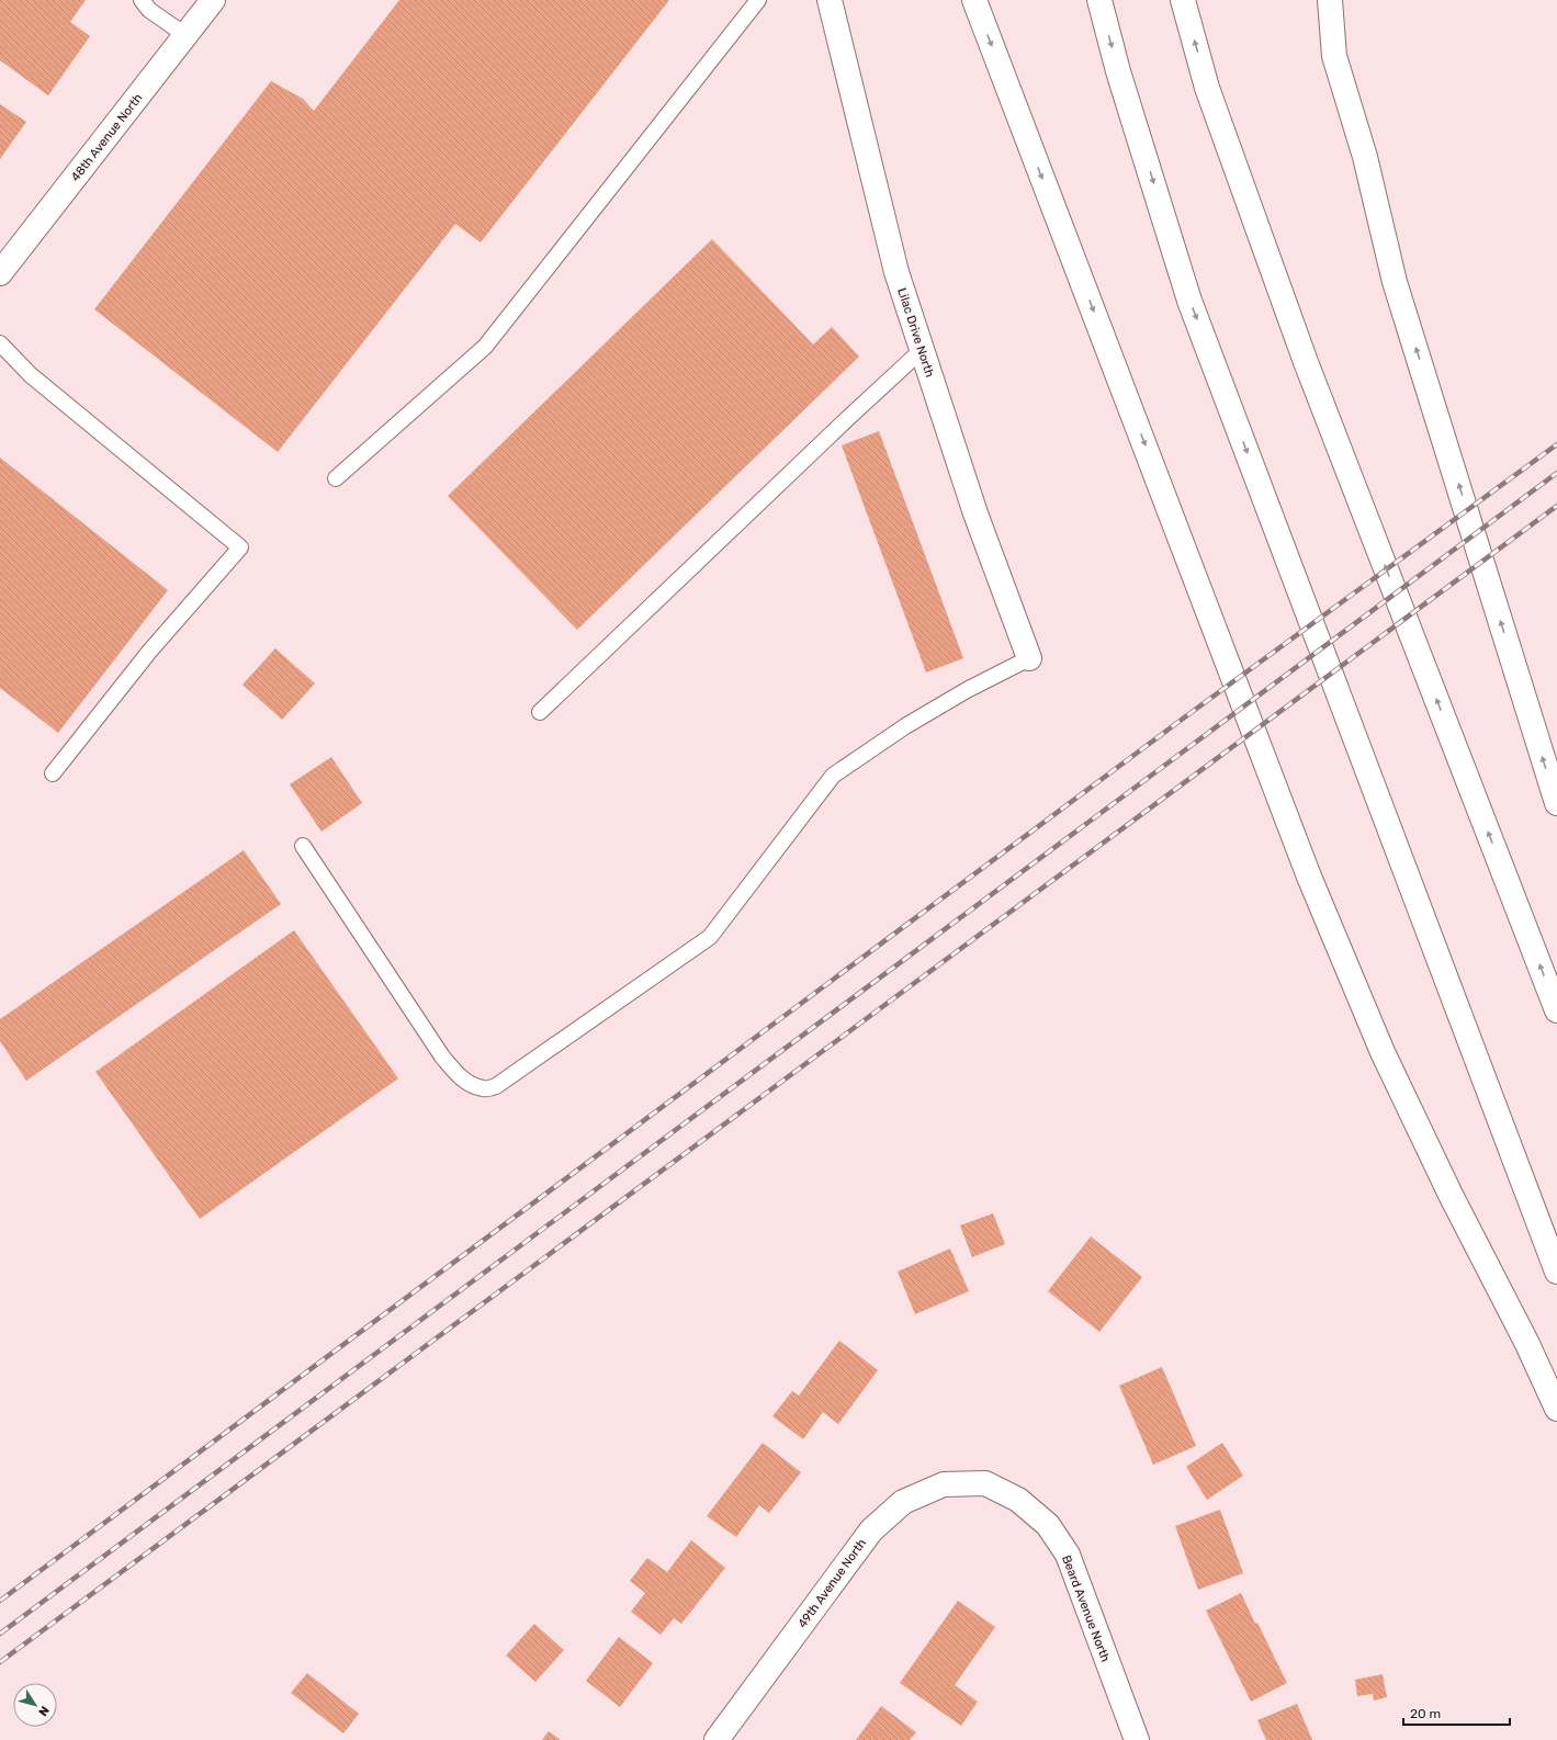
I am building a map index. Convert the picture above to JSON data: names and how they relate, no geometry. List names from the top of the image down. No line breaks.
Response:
{"streets":{"main road":["48th Avenue North","Lilac Drive North","49th Avenue North","Beard Avenue North"]},"crossings":[["49th Avenue North","Beard Avenue North"]],"scale_bar":"20 m","north":"bottom right"}
